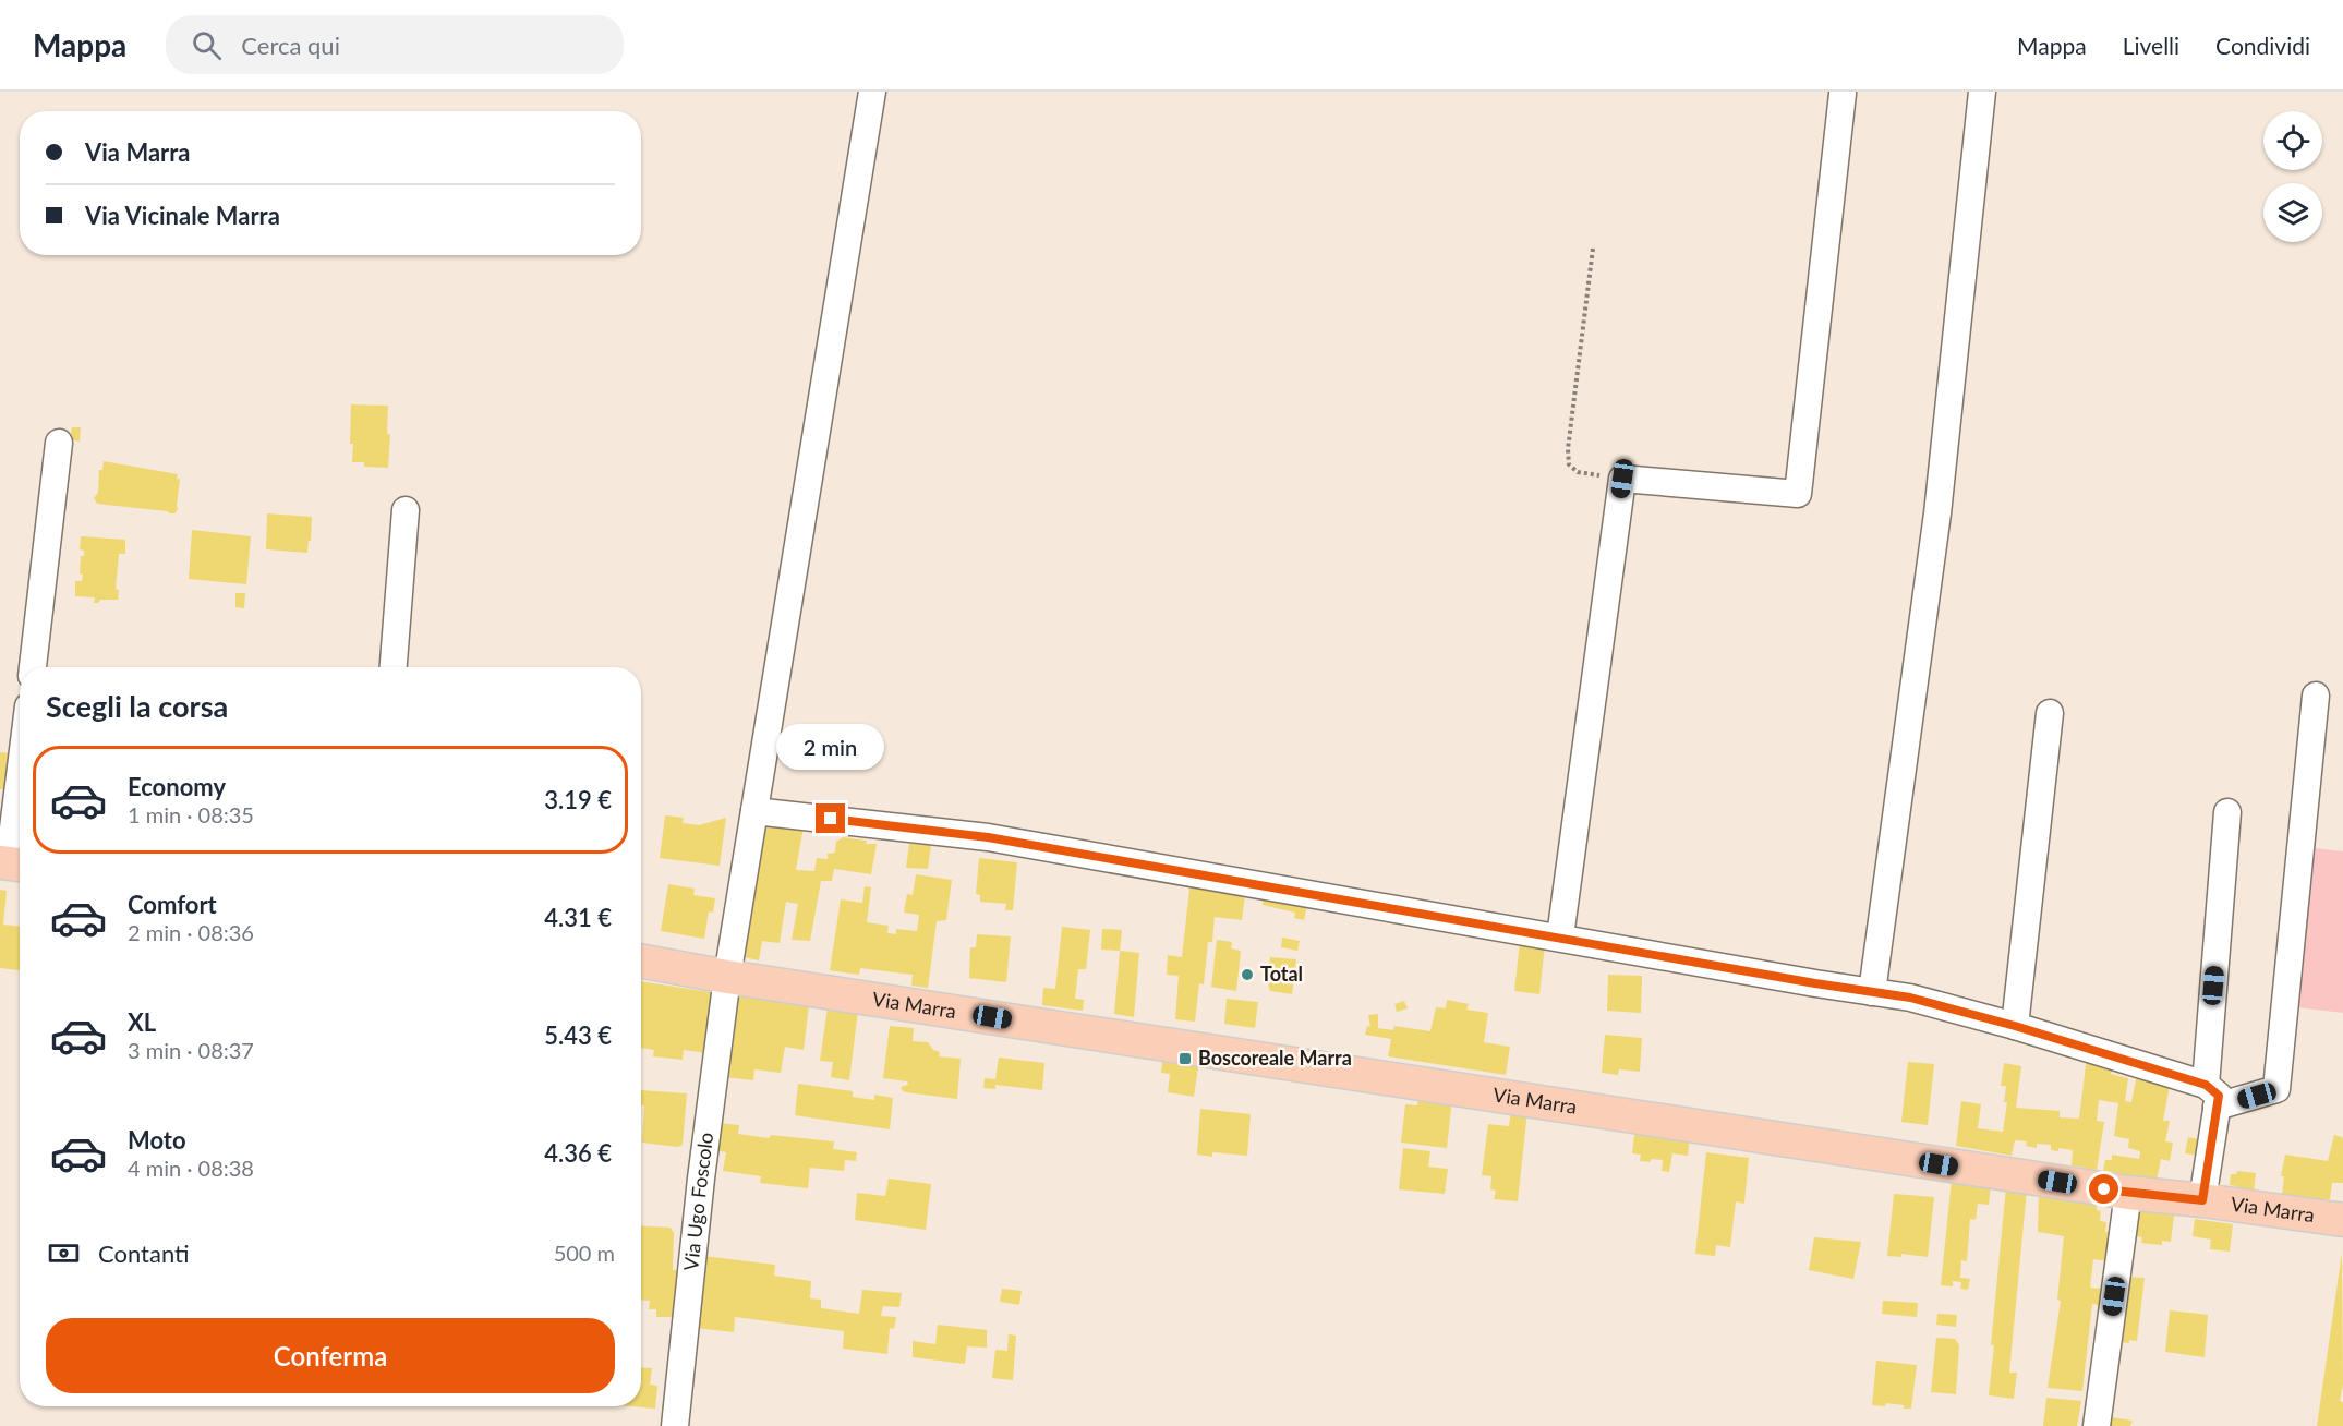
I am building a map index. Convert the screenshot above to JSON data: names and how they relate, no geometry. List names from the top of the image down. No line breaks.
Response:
{"streets":{"main road":["Via Marra"],"street":["Via Ugo Foscolo"]},"crossings":[["Via Marra","Via Ugo Foscolo"]],"places":{"other":["Total"],"transit":["Boscoreale Marra"]},"page":{"header":"Mappa","search":"Cerca qui","nav":["Mappa","Livelli","Condividi"],"banner":["Via Marra","Via Vicinale Marra"],"heading":"Scegli la corsa","bubble":"2 min","list":[{"name":"Economy","note":"1 min · 08:35","value":"3.19 €"},{"name":"Comfort","note":"2 min · 08:36","value":"4.31 €"},{"name":"XL","note":"3 min · 08:37","value":"5.43 €"},{"name":"Moto","note":"4 min · 08:38","value":"4.36 €"}],"pay":["Contanti","500 m"],"buttons":"Conferma"}}
